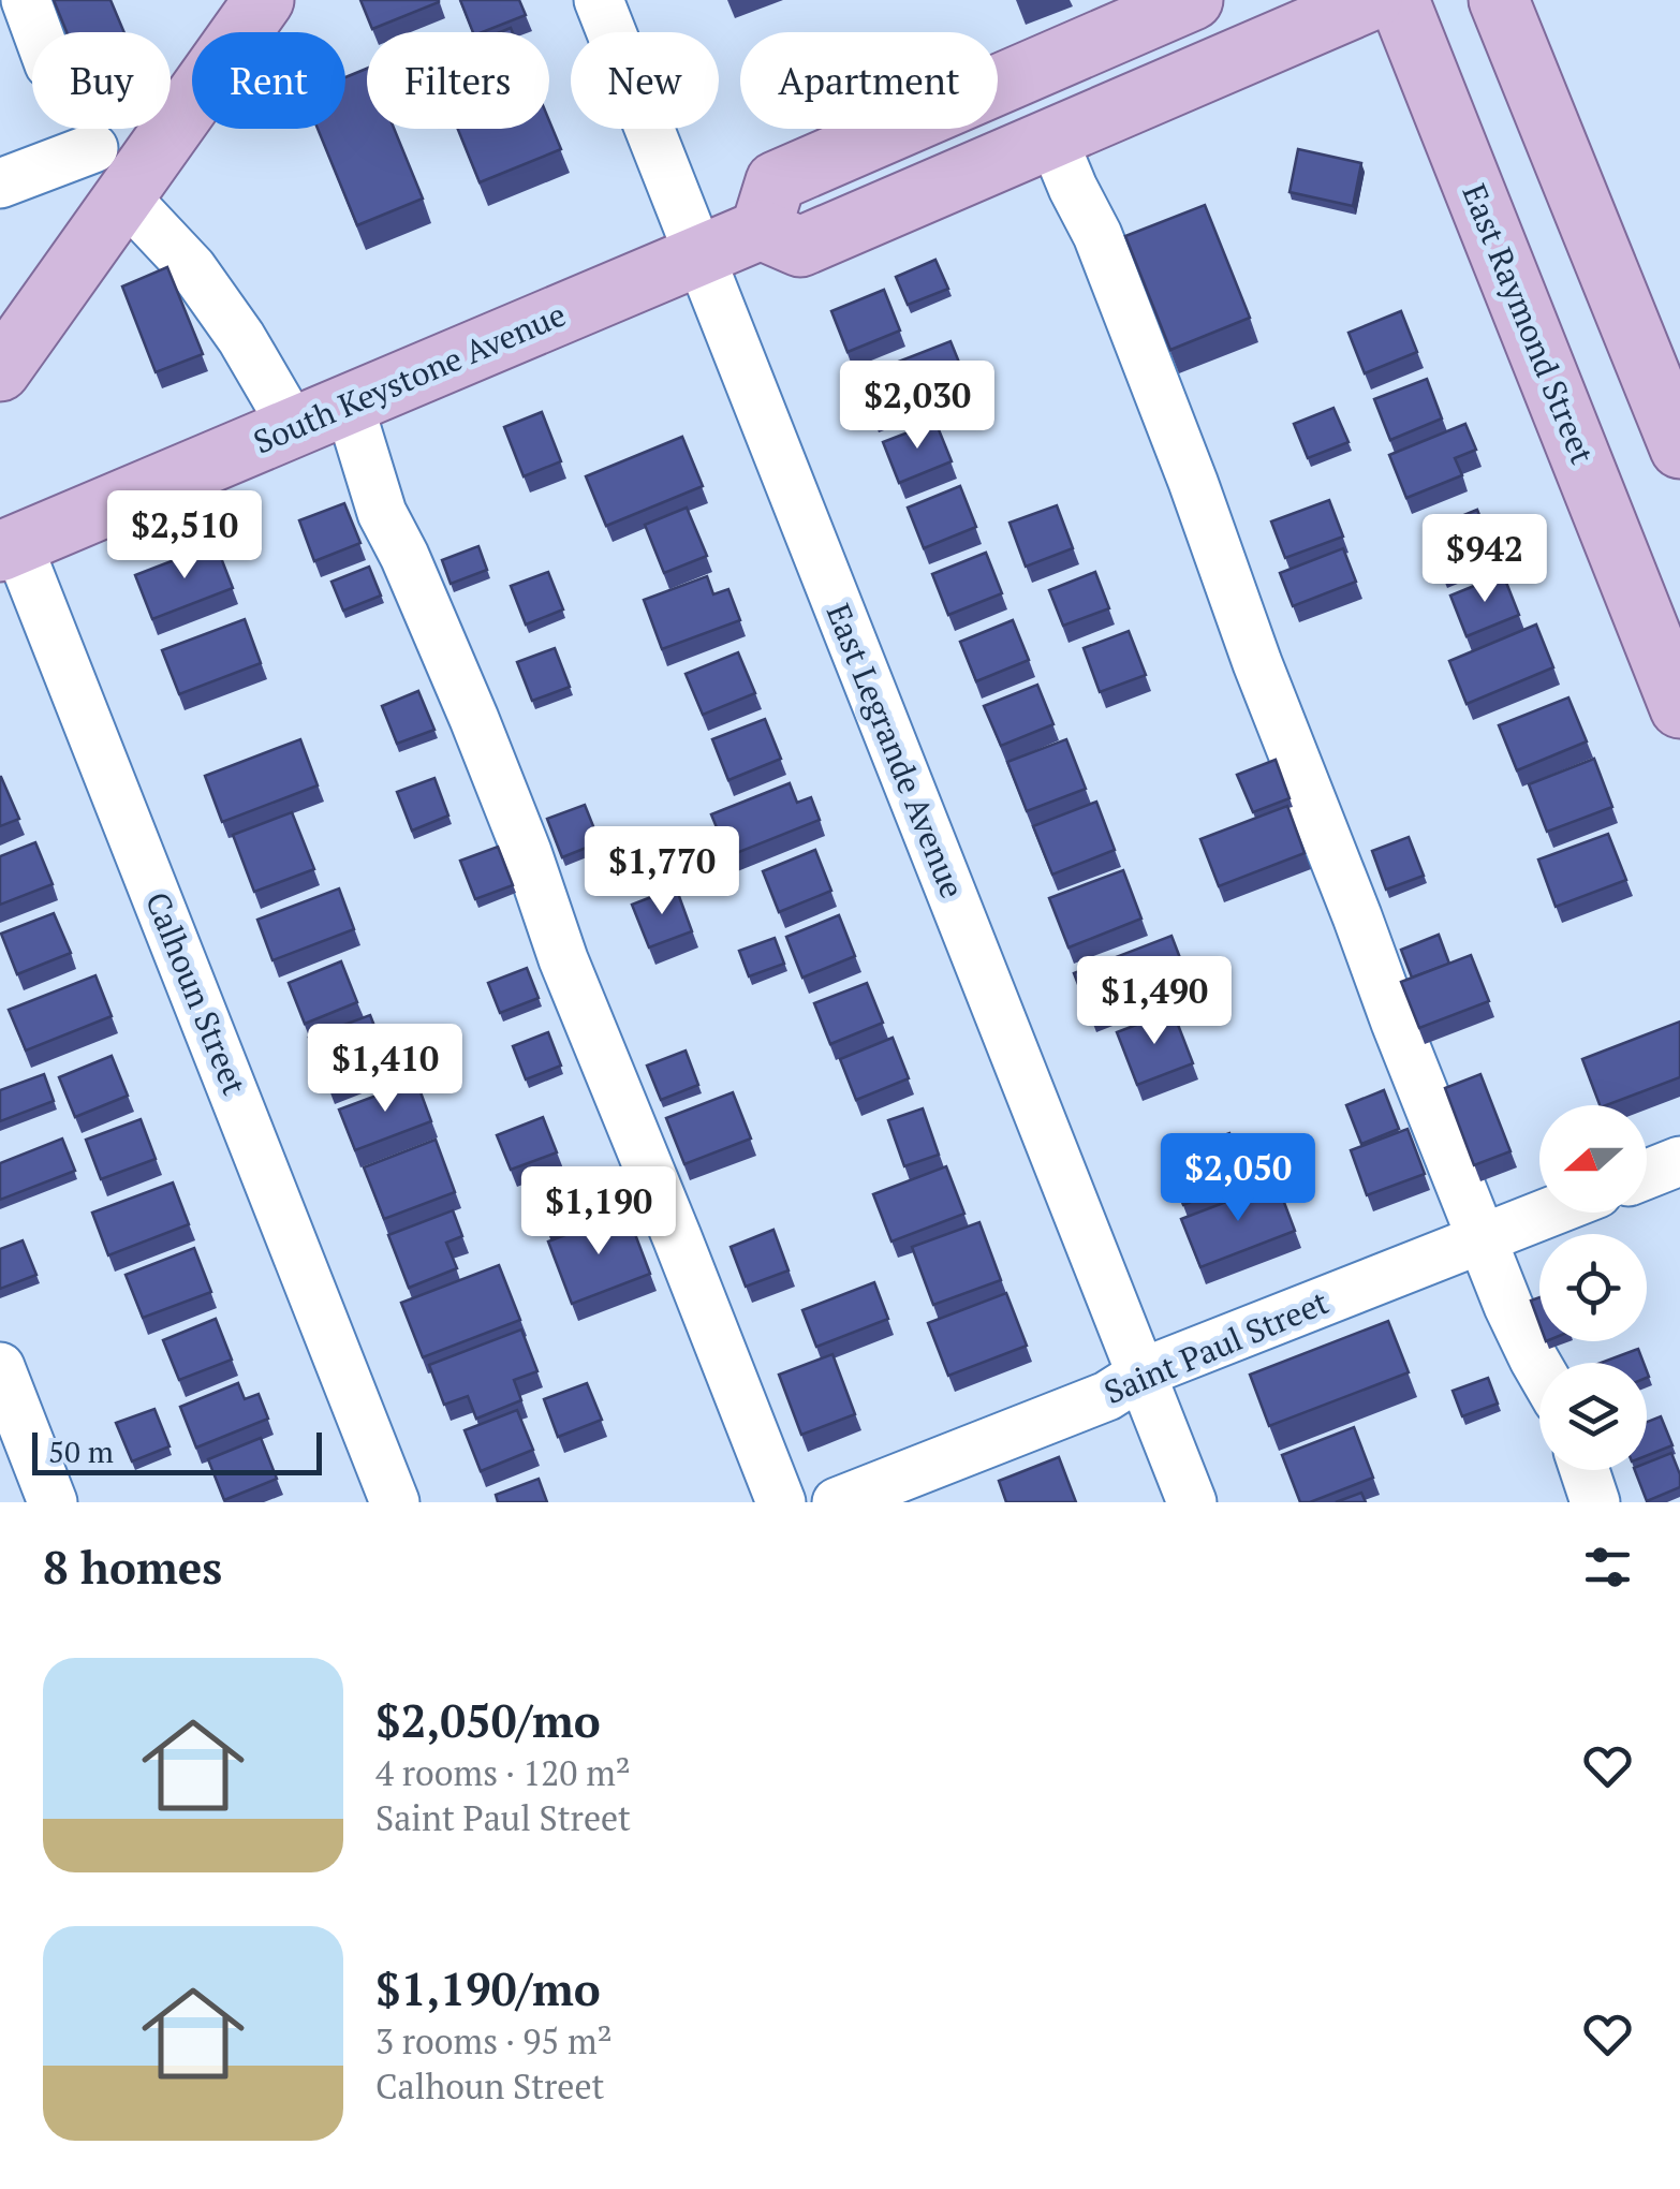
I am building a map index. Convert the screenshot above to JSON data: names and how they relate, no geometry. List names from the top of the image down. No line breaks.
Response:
{"streets":{"main road":["East Raymond Street","South Keystone Avenue"],"street":["East Legrande Avenue","Calhoun Street","Saint Paul Street"]},"crossings":[["South Keystone Avenue","East Legrande Avenue"],["South Keystone Avenue","Calhoun Street"],["East Legrande Avenue","Saint Paul Street"]],"scale_bar":"50 m","north":"left","page":{"chip":["Buy","Rent","Filters","New","Apartment"],"price":["$2,030","$2,510","$942","$1,770","$1,490","$1,410","$2,050","$1,190"],"scale":"50 m","heading":"8 homes","list":[{"name":"$2,050/mo","note":"4 rooms · 120 m² · Saint Paul Street"},{"name":"$1,190/mo","note":"3 rooms · 95 m² · Calhoun Street"}]}}
